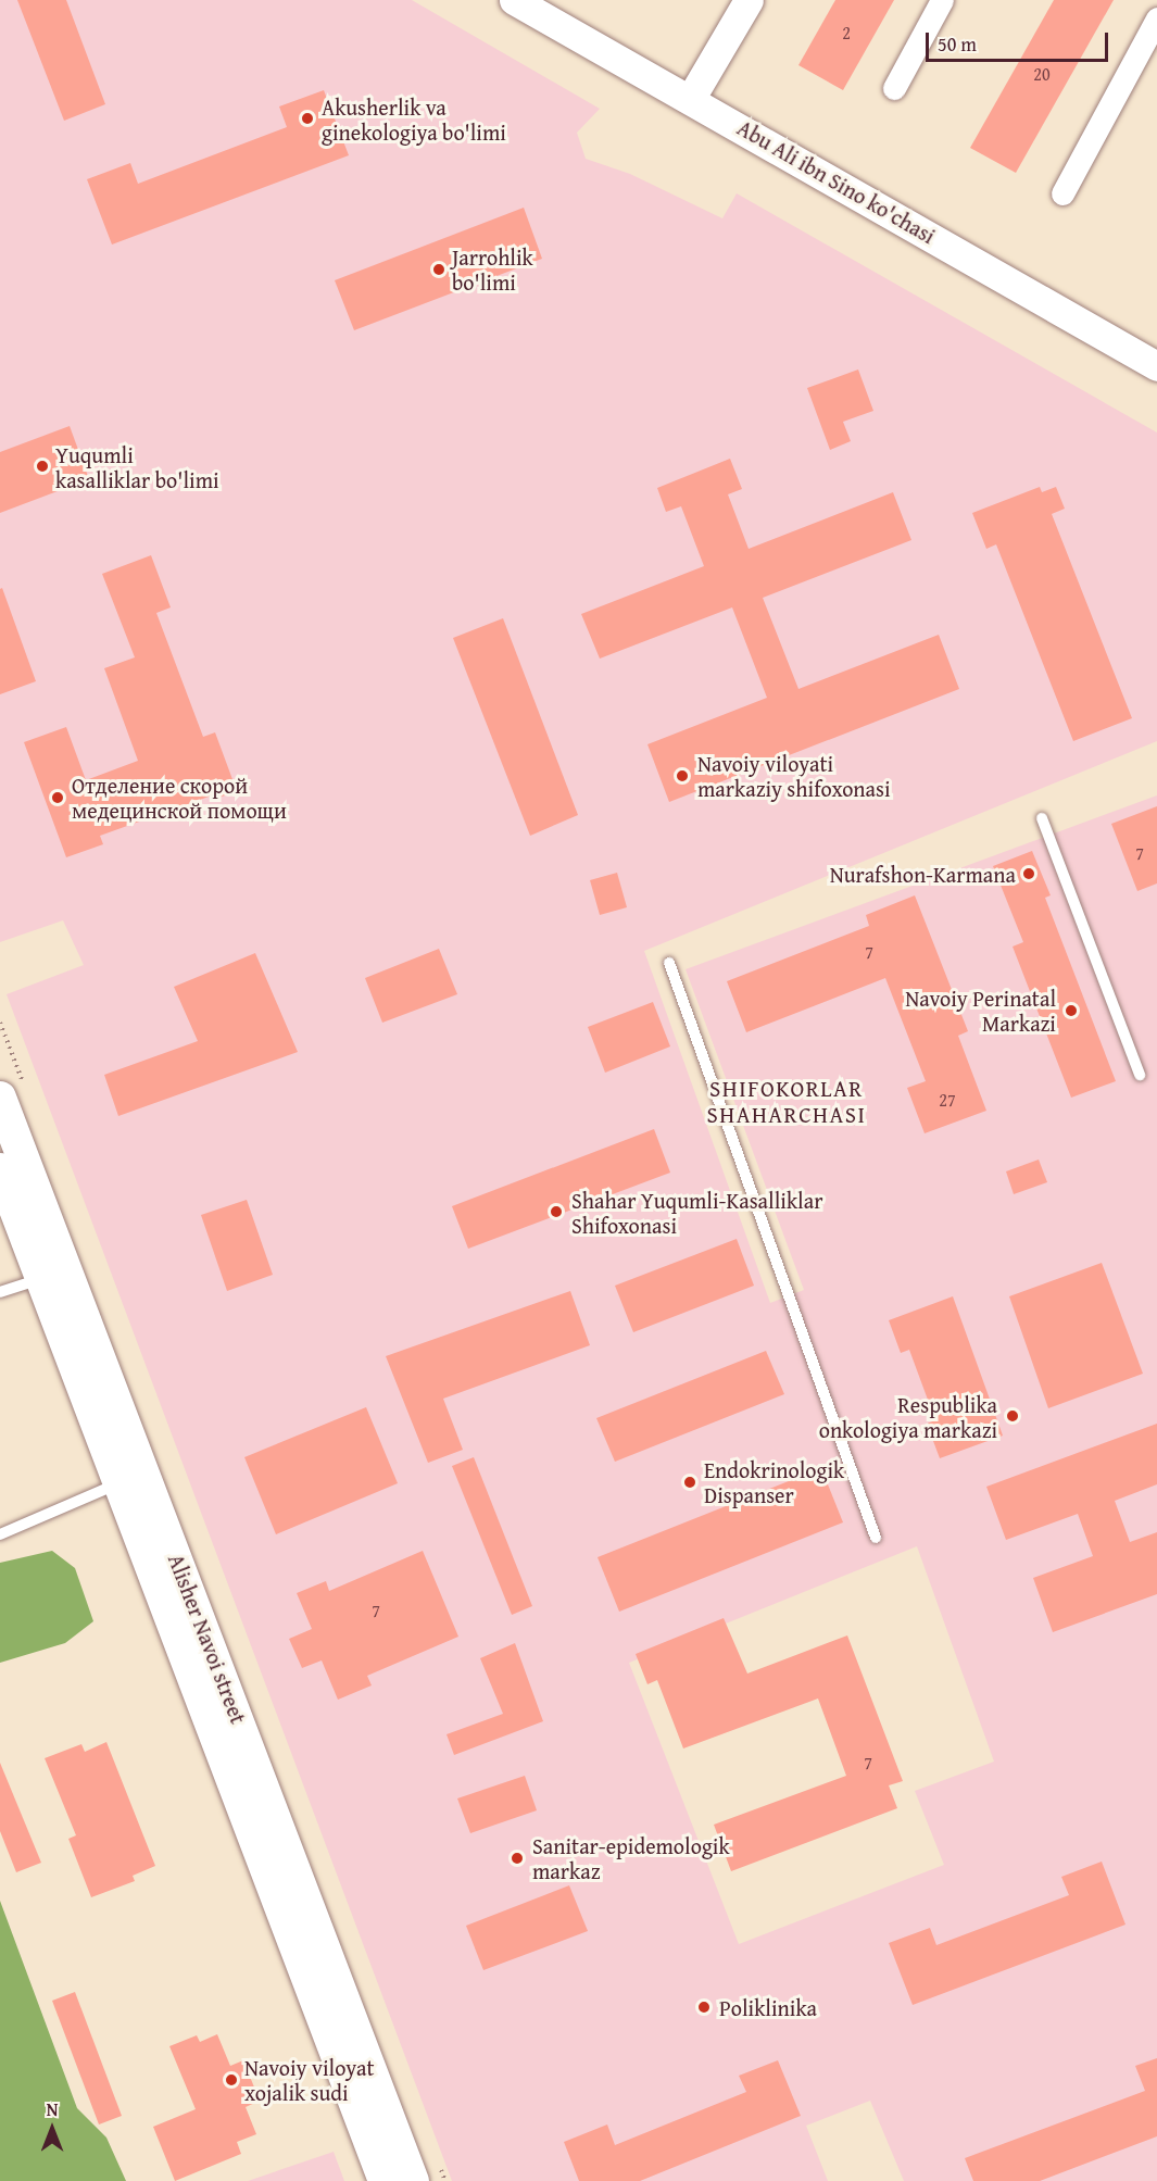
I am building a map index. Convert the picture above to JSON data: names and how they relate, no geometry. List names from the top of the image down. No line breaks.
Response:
{"streets":{"main road":["Alisher Navoi street"],"street":["Abu Ali ibn Sino ko'chasi"]},"districts":["SHIFOKORLAR SHAHARCHASI"],"places":["Akusherlik va ginekologiya bo'limi","Jarrohlik bo'limi","Yuqumli kasalliklar bo'limi","Navoiy viloyati markaziy shifoxonasi","Отделение скорой медецинской помощи","Nurafshon-Karmana","Navoiy Perinatal Markazi","Shahar Yuqumli-Kasalliklar Shifoxonasi","Respublika onkologiya markazi","Endokrinologik Dispanser","Sanitar-epidemologik markaz","Poliklinika","Navoiy viloyat xojalik sudi"],"house_numbers":["2","20","7","7","27","7","7"],"scale_bar":"50 m","north":"top"}
